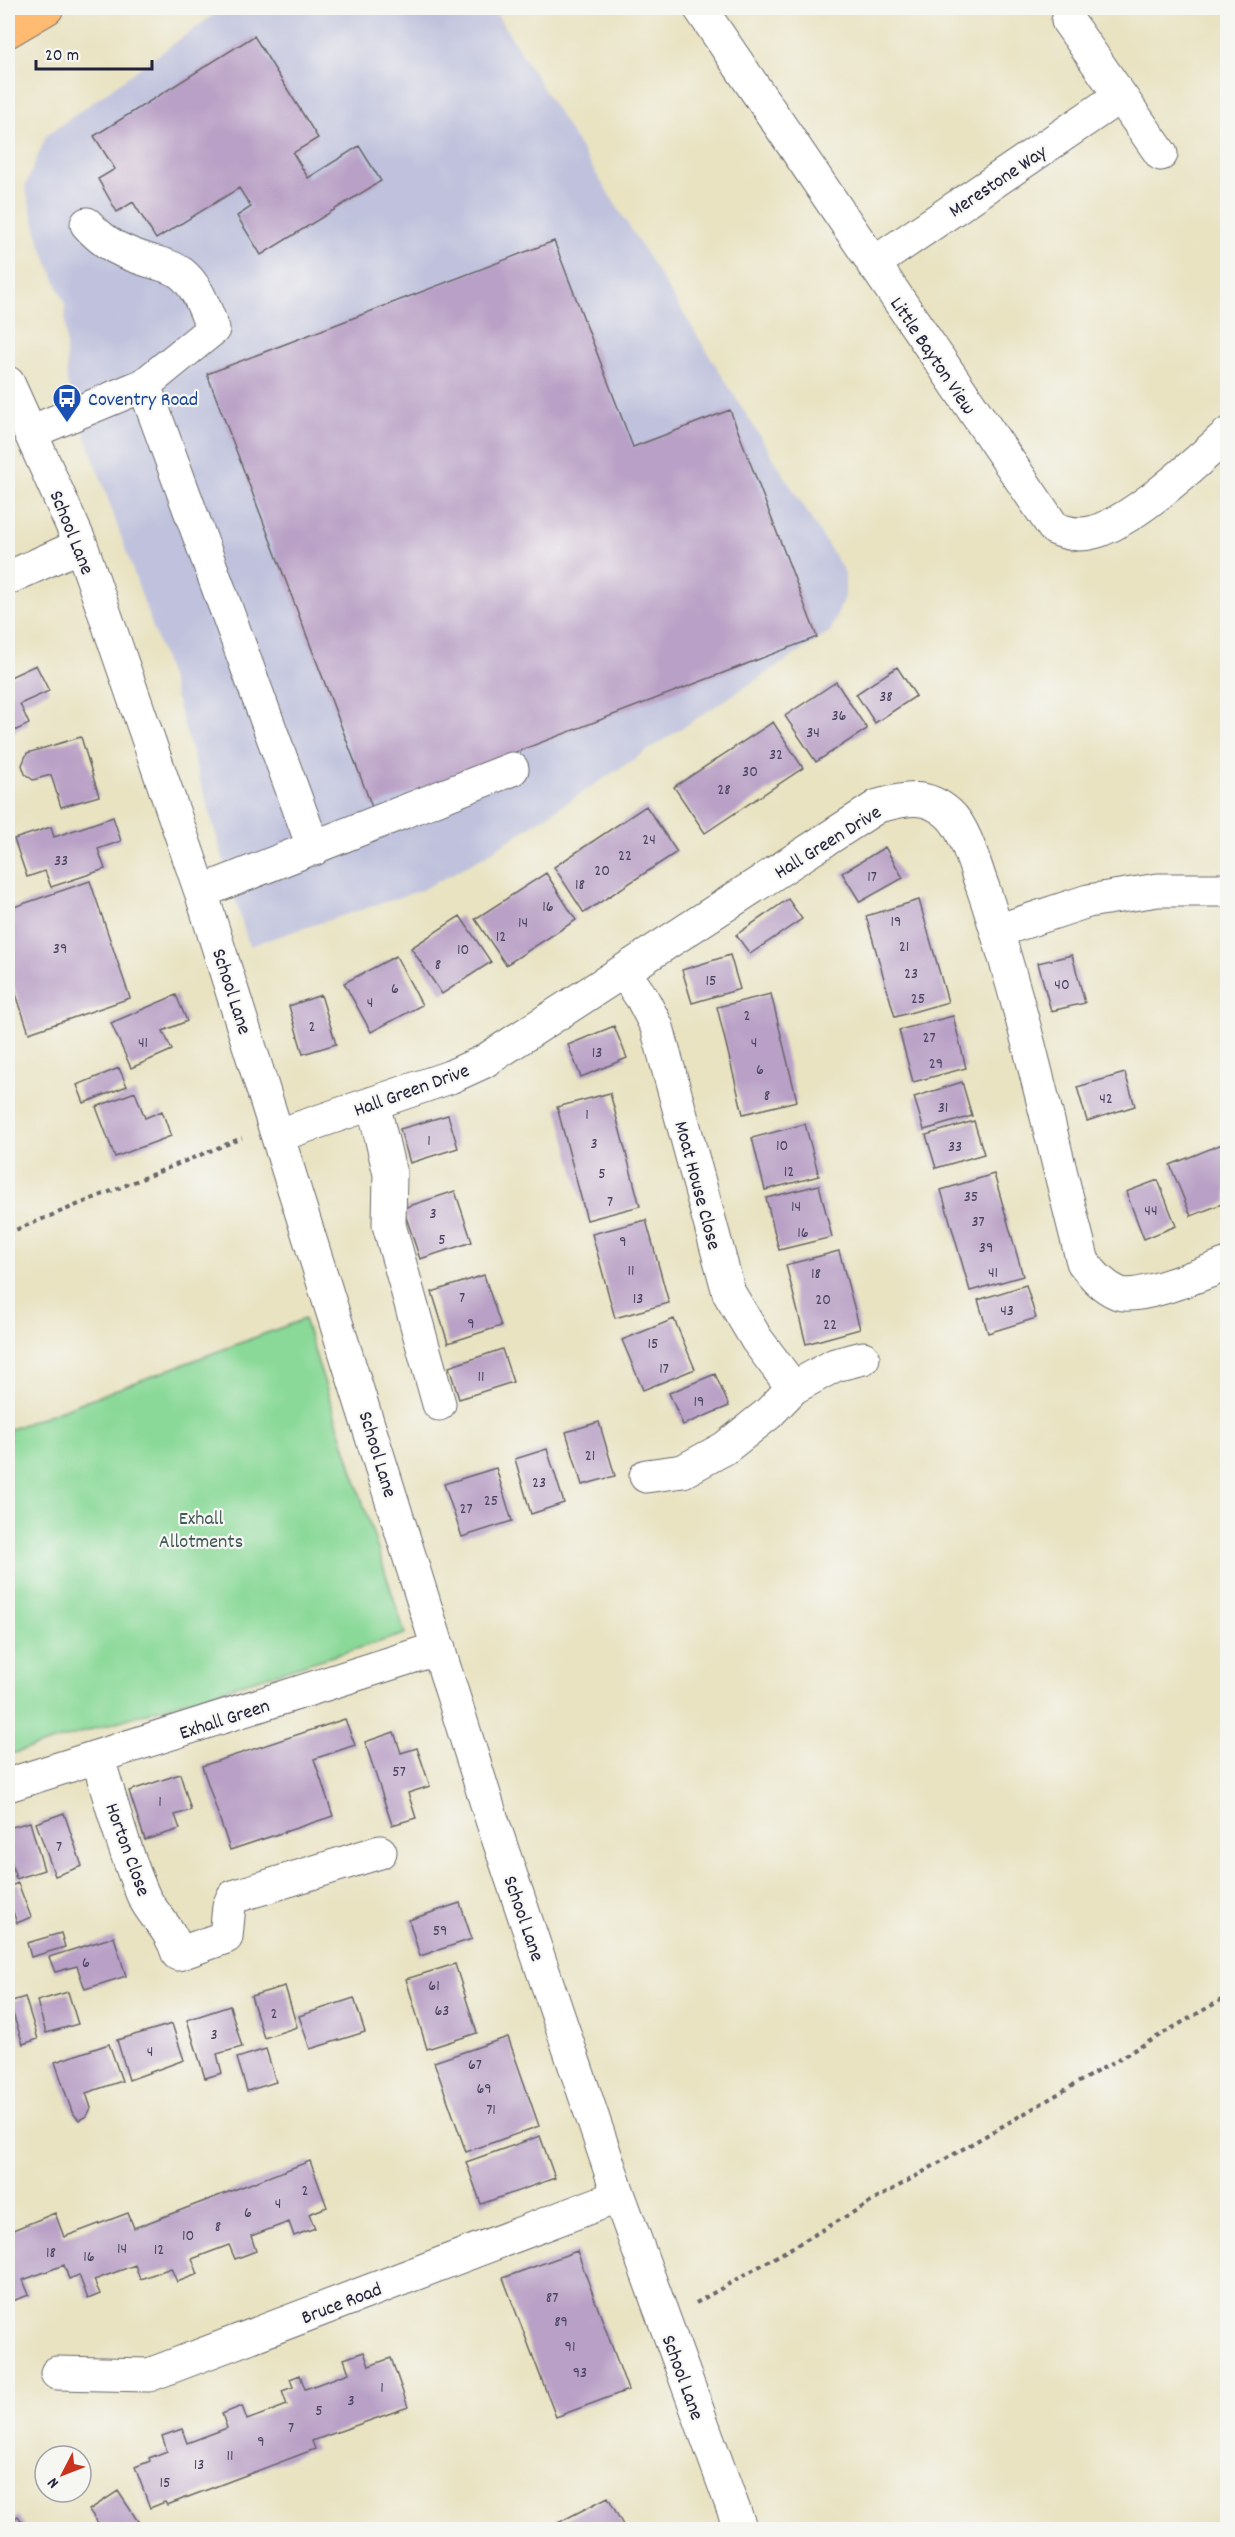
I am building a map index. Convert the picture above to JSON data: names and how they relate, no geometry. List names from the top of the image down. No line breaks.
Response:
{"streets":{"street":["Merestone Way","Little Bayton View","School Lane","Hall Green Drive","Moat House Close","Exhall Green","Horton Close","Bruce Road"]},"crossings":[["Merestone Way","Little Bayton View"],["School Lane","Hall Green Drive"],["School Lane","Exhall Green"],["School Lane","Bruce Road"],["Hall Green Drive","Moat House Close"],["Exhall Green","Horton Close"]],"parks":["Exhall Allotments"],"places":{"bus stop":["Coventry Road"]},"house_numbers":["38","36","34","32","30","28","24","22","33","20","17","18","16","19","14","12","21","39","10","8","23","15","40","6","25","4","2","2","27","41","4","13","29","6","8","42","31","1","1","3","10","33","12","5","35","7","14","44","3","37","16","5","9","39","11","41","18","7","13","20","43","9","22","15","17","11","19","21","23","25","27","57","1","7","59","6","61","63","2","3","4","67","69","71","2","4","6","8","10","14","12","18","16","87","89","91","93","1","3","5","7","9","11","13","15"],"scale_bar":"20 m","north":"bottom left"}
